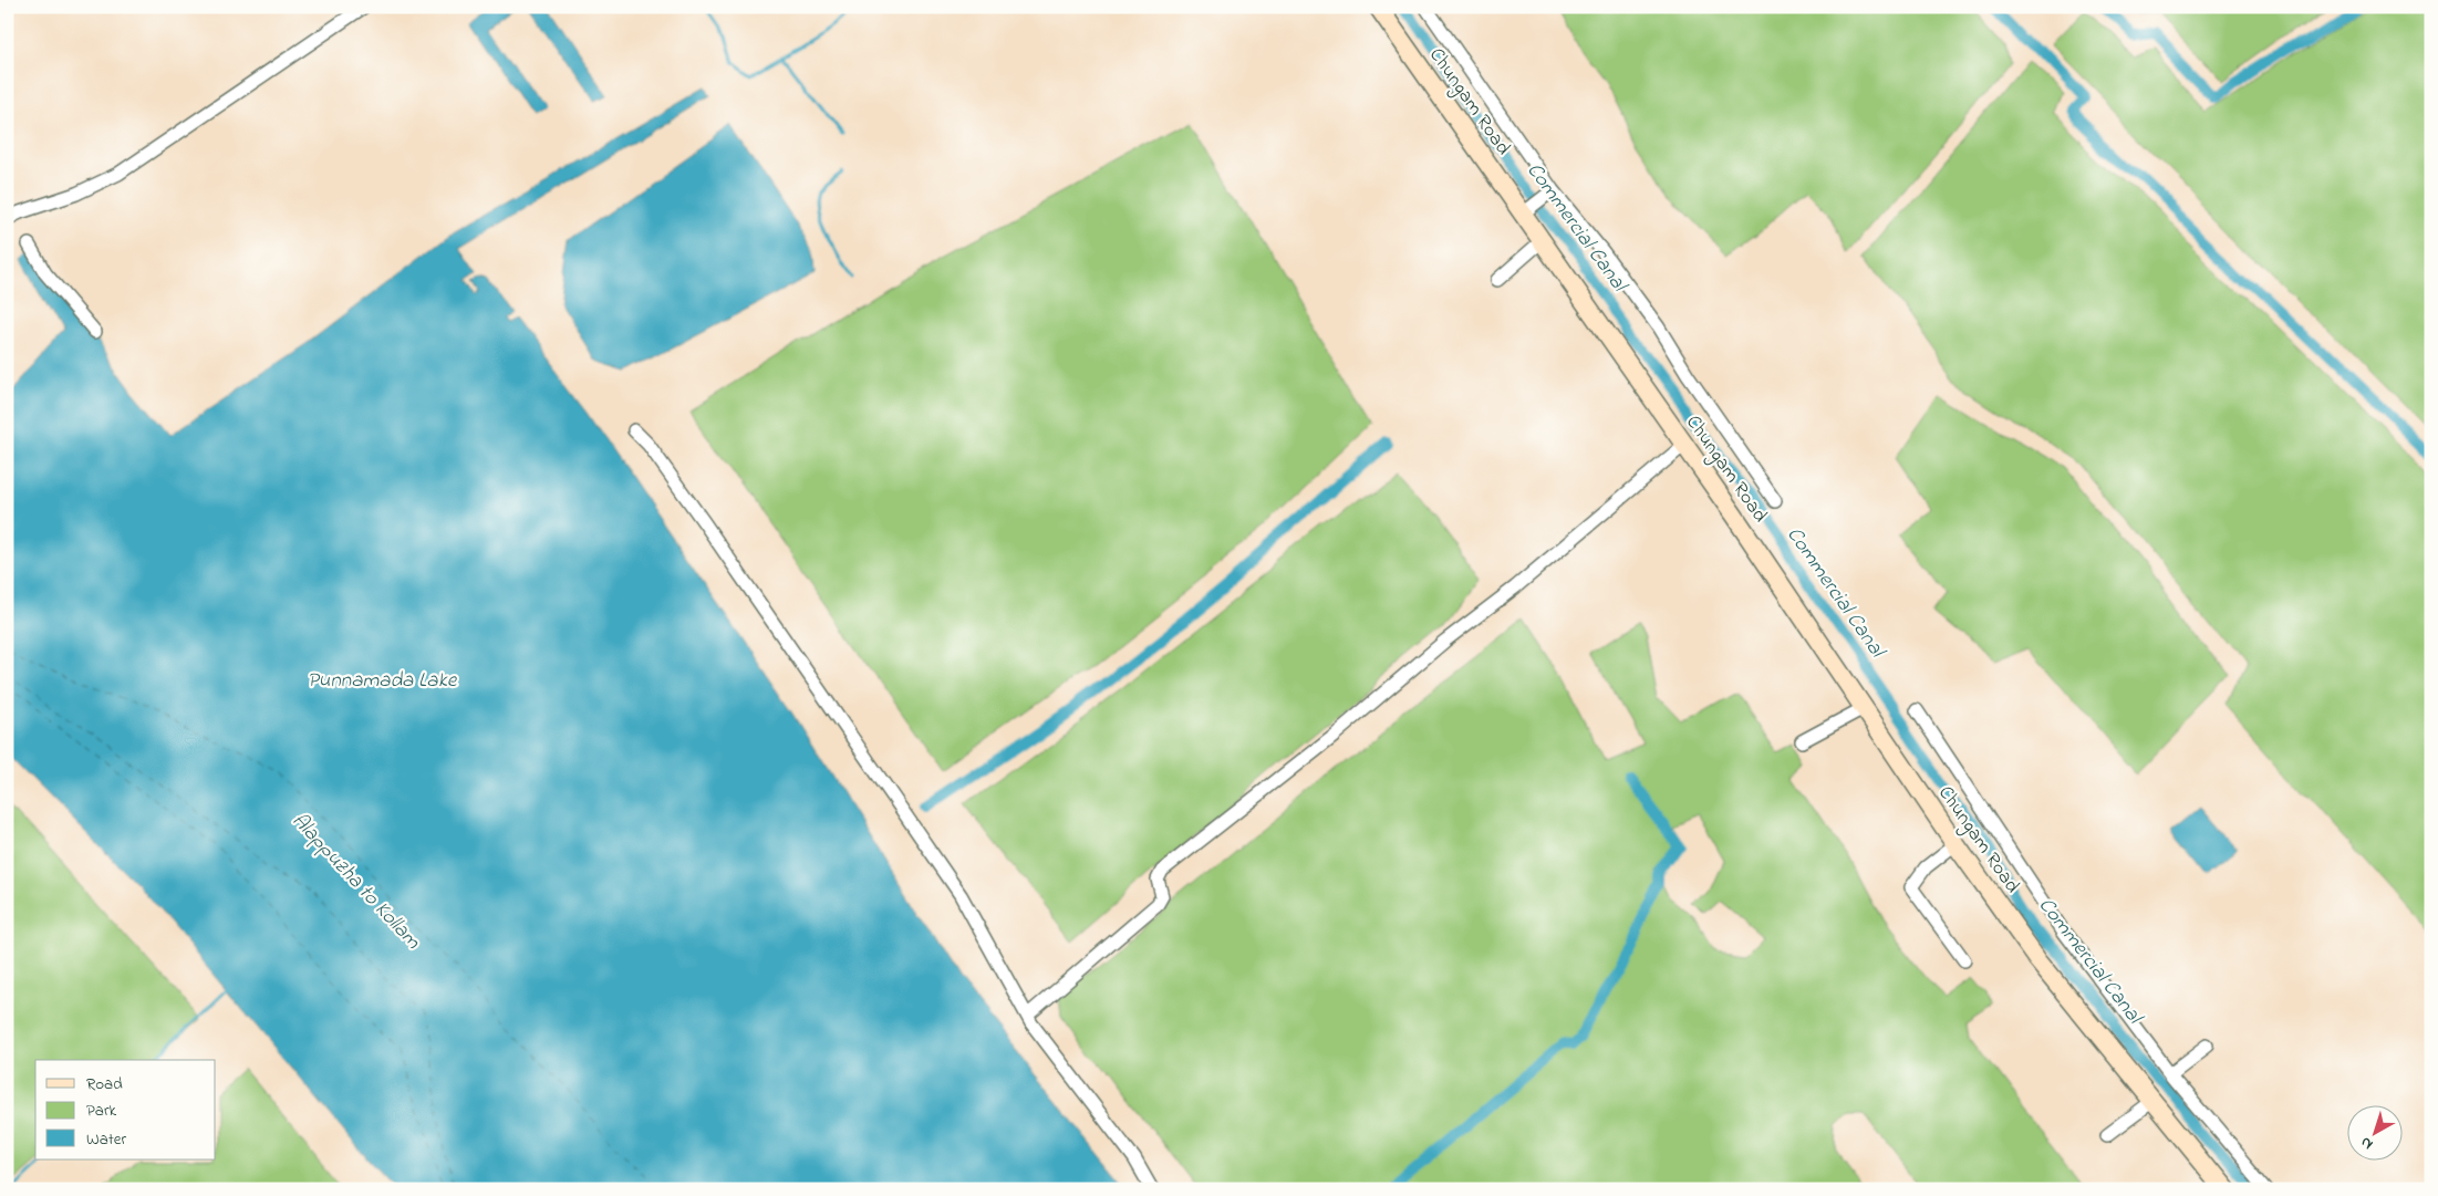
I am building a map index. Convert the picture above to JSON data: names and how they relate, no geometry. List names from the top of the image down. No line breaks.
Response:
{"streets":{"main road":["Chungam Road"]},"water":["Commercial Canal","Punnamada Lake","Alappuzha to Kollam"],"legend":["Road","Park","Water"],"north":"bottom left"}
